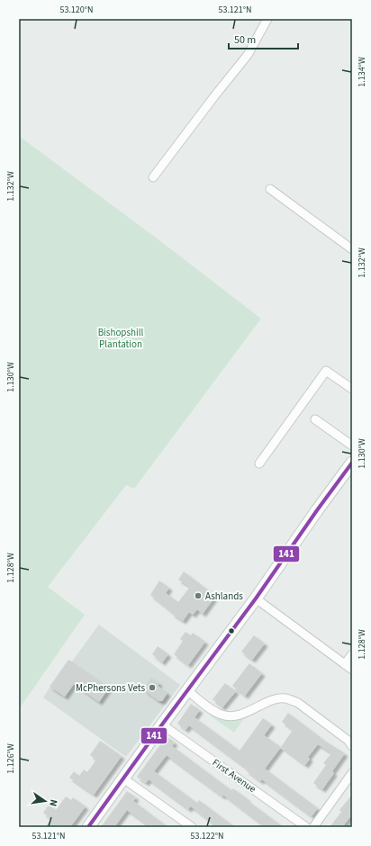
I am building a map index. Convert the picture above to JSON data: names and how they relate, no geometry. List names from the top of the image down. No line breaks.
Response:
{"streets":{"street":["First Avenue"]},"parks":["Bishopshill Plantation"],"places":["Ashlands","McPhersons Vets"],"lines":["transit line 141"],"scale_bar":"50 m","north":"right","coordinates":["53.120°N","53.121°N","1.134°W","1.132°W","1.130°W","1.128°W","1.126°W","53.122°N"]}
